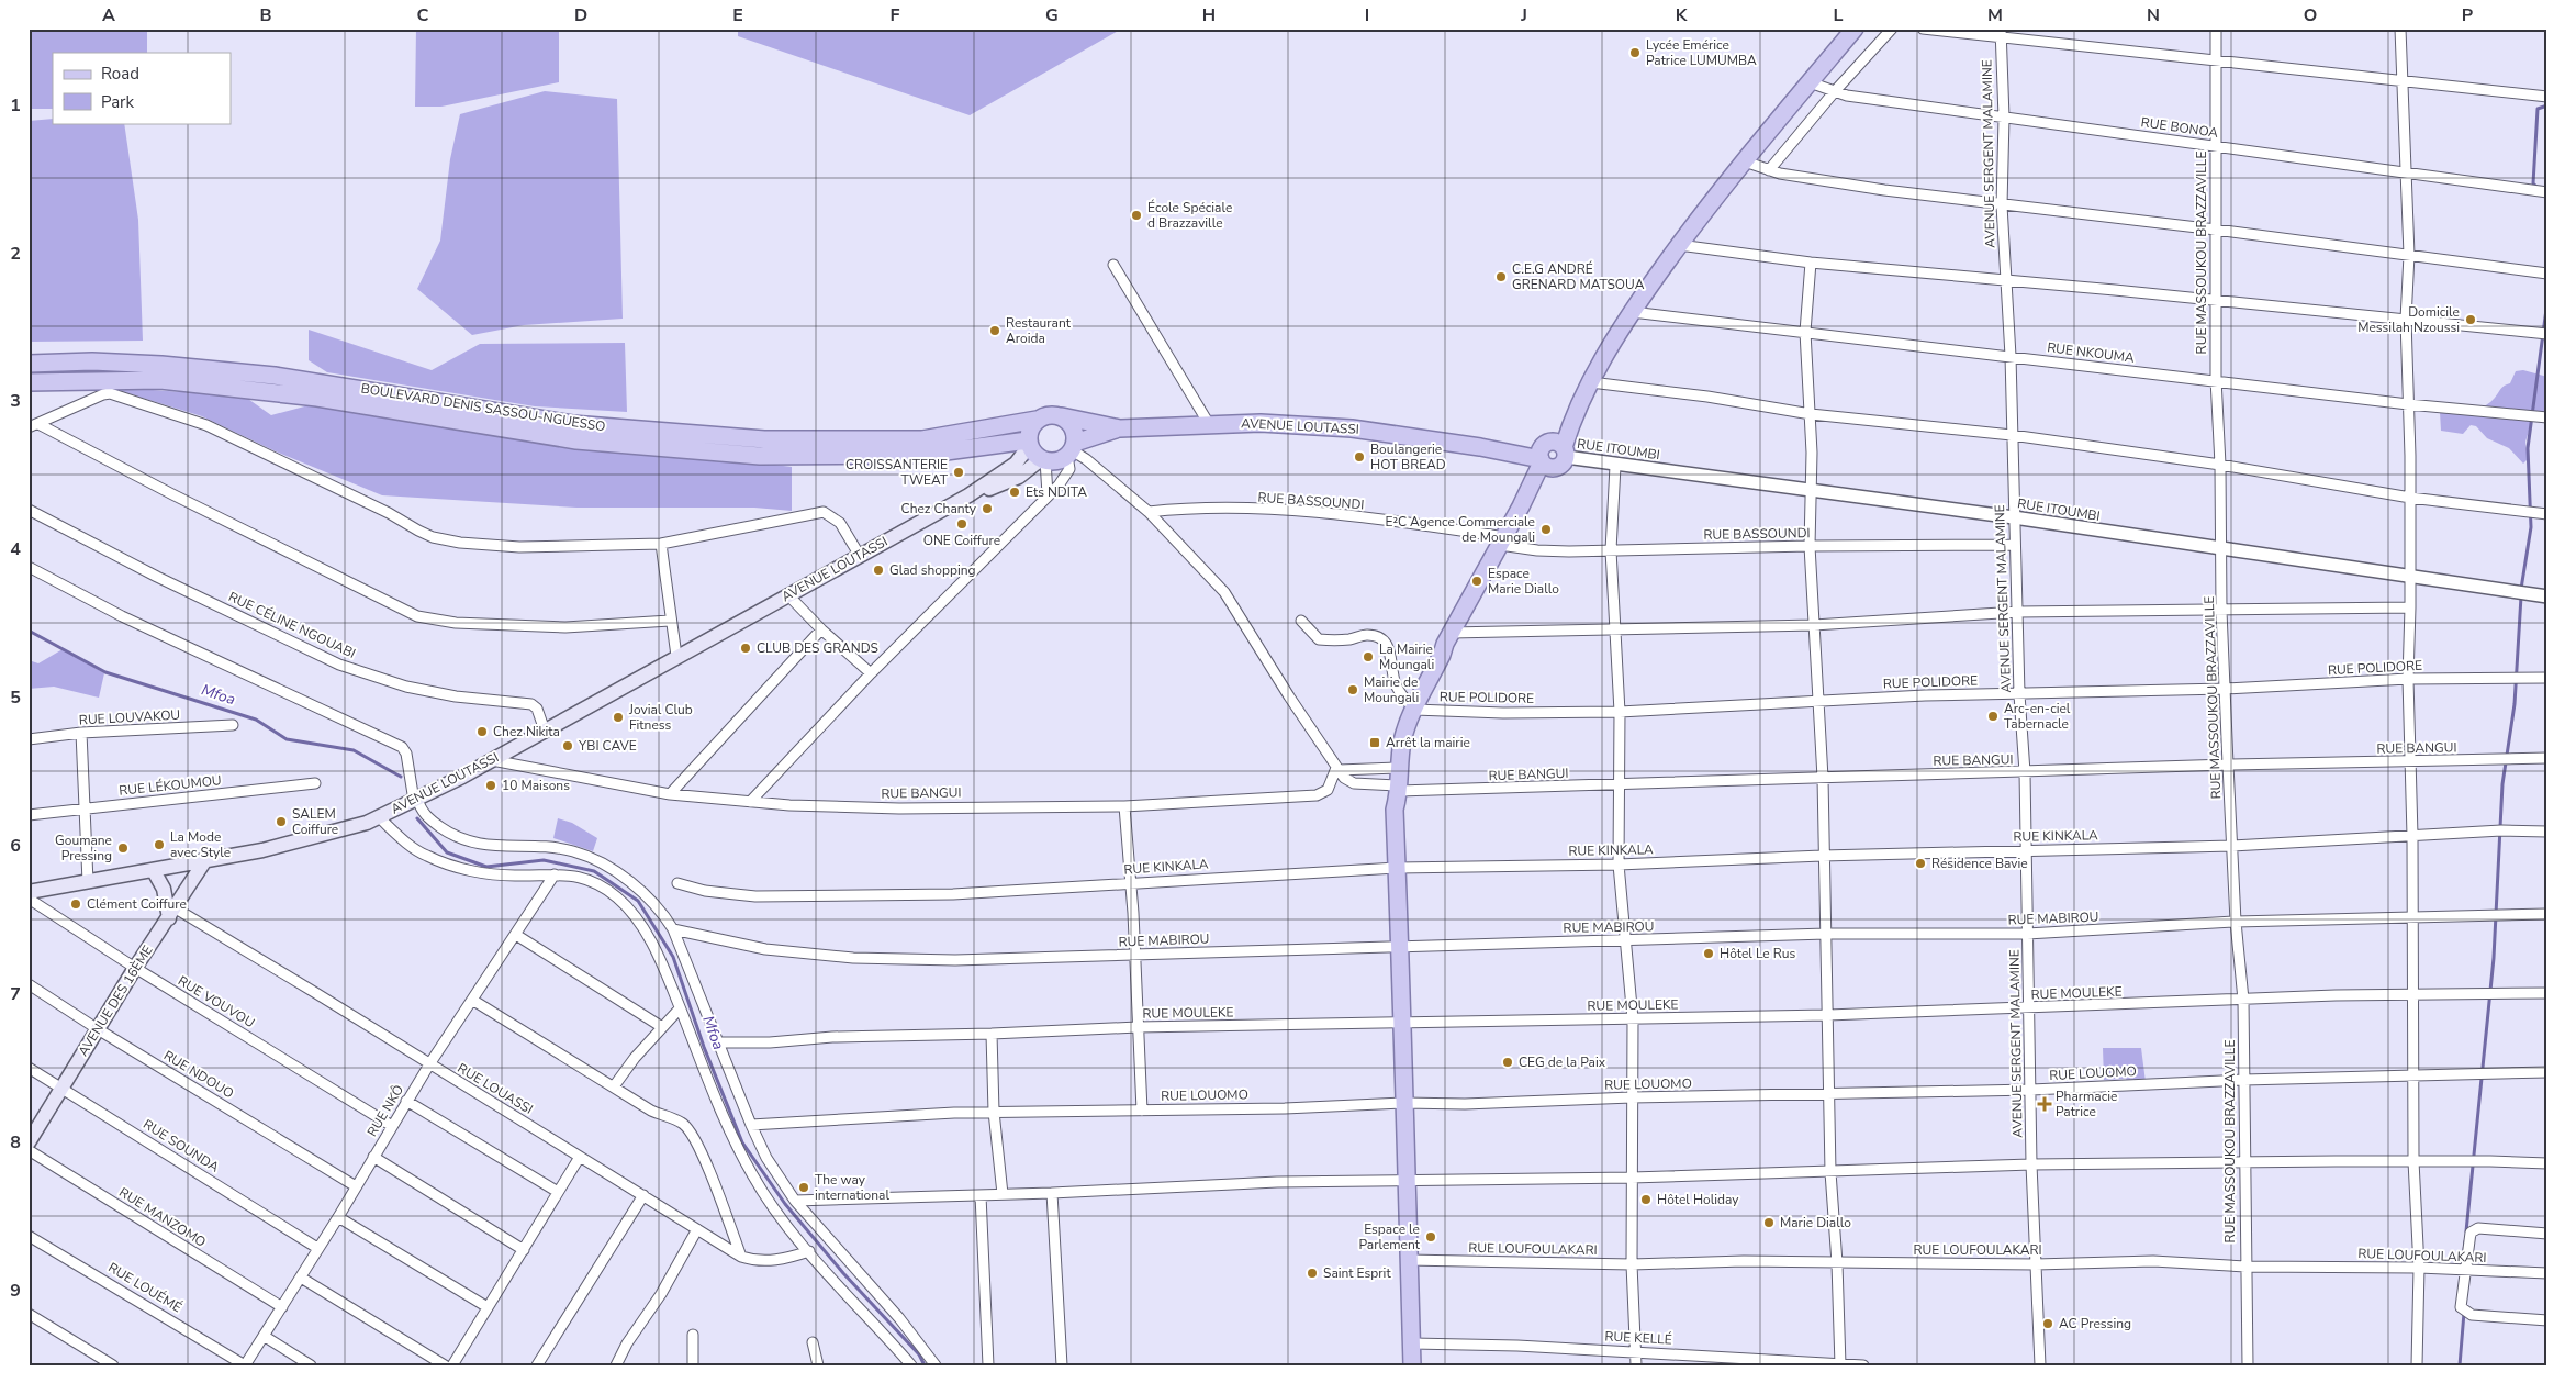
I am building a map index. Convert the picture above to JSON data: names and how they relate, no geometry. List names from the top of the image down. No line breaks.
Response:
{"streets":{"main road":["BOULEVARD DENIS SASSOU-NGUESSO","AVENUE LOUTASSI","AVENUE DES 16ÈME"],"street":["RUE BONOA","AVENUE SERGENT MALAMINE","RUE MASSOUKOU BRAZZAVILLE","RUE NKOUMA","RUE ITOUMBI","RUE BASSOUNDI","RUE CÉLINE NGOUABI","RUE POLIDORE","RUE LOUVAKOU","RUE BANGUI","RUE LÉKOUMOU","RUE KINKALA","RUE MABIROU","RUE MOULEKE","RUE VOUVOU","RUE LOUOMO","RUE NDOUO","RUE LOUASSI","RUE NKÔ","RUE SOUNDA","RUE MANZOMO","RUE LOUFOULAKARI","RUE LOUÉMÉ","RUE KELLÉ"]},"crossings":[["RUE BONOA","AVENUE SERGENT MALAMINE"],["RUE BONOA","RUE MASSOUKOU BRAZZAVILLE"],["AVENUE SERGENT MALAMINE","RUE NKOUMA"],["AVENUE SERGENT MALAMINE","RUE ITOUMBI"],["AVENUE SERGENT MALAMINE","RUE BASSOUNDI"],["AVENUE SERGENT MALAMINE","RUE POLIDORE"],["AVENUE SERGENT MALAMINE","RUE BANGUI"],["AVENUE SERGENT MALAMINE","RUE KINKALA"],["AVENUE SERGENT MALAMINE","RUE MABIROU"],["AVENUE SERGENT MALAMINE","RUE MOULEKE"],["AVENUE SERGENT MALAMINE","RUE LOUOMO"],["AVENUE SERGENT MALAMINE","RUE LOUFOULAKARI"],["RUE MASSOUKOU BRAZZAVILLE","RUE NKOUMA"],["RUE MASSOUKOU BRAZZAVILLE","RUE ITOUMBI"],["RUE MASSOUKOU BRAZZAVILLE","RUE POLIDORE"],["RUE MASSOUKOU BRAZZAVILLE","RUE BANGUI"],["RUE MASSOUKOU BRAZZAVILLE","RUE KINKALA"],["RUE MASSOUKOU BRAZZAVILLE","RUE MABIROU"],["RUE MASSOUKOU BRAZZAVILLE","RUE MOULEKE"],["RUE MASSOUKOU BRAZZAVILLE","RUE LOUOMO"],["RUE MASSOUKOU BRAZZAVILLE","RUE LOUFOULAKARI"],["BOULEVARD DENIS SASSOU-NGUESSO","AVENUE LOUTASSI"],["AVENUE LOUTASSI","RUE ITOUMBI"],["AVENUE LOUTASSI","RUE CÉLINE NGOUABI"],["AVENUE LOUTASSI","RUE BANGUI"],["AVENUE LOUTASSI","AVENUE DES 16ÈME"],["AVENUE DES 16ÈME","RUE VOUVOU"],["AVENUE DES 16ÈME","RUE NDOUO"],["AVENUE DES 16ÈME","RUE LOUASSI"],["AVENUE DES 16ÈME","RUE SOUNDA"],["RUE VOUVOU","RUE NKÔ"],["RUE NDOUO","RUE NKÔ"],["RUE LOUASSI","RUE NKÔ"],["RUE NKÔ","RUE SOUNDA"],["RUE NKÔ","RUE MANZOMO"],["RUE NKÔ","RUE LOUÉMÉ"]],"water":["Mfoa"],"places":{"other":["Lycée Emérice Patrice LUMUMBA","École Spéciale d Brazzaville","C.E.G ANDRÉ GRENARD MATSOUA","Domicile Messilah Nzoussi","Restaurant Aroida","Boulangerie HOT BREAD","CROISSANTERIE TWEAT","Ets NDITA","Chez Chanty","ONE Coiffure","E²C Agence Commerciale de Moungali","Glad shopping","Espace Marie Diallo","CLUB DES GRANDS","La Mairie Moungali","Mairie de Moungali","Arc-en-ciel Tabernacle","Jovial Club Fitness","Chez Nikita","YBI CAVE","10 Maisons","SALEM Coiffure","La Mode avec Style","Goumane Pressing","Résidence Bavie","Clément Coiffure","Hôtel Le Rus","CEG de la Paix","The way international","Hôtel Holiday","Marie Diallo","Espace le Parlement","Saint Esprit","AC Pressing"],"transit":["Arrêt la mairie"],"health":["Pharmacie Patrice"]},"legend":["Road","Park"],"grid":{"columns":["A","B","C","D","E","F","G","H","I","J","K","L","M","N","O","P"],"rows":["1","2","3","4","5","6","7","8","9"]}}
